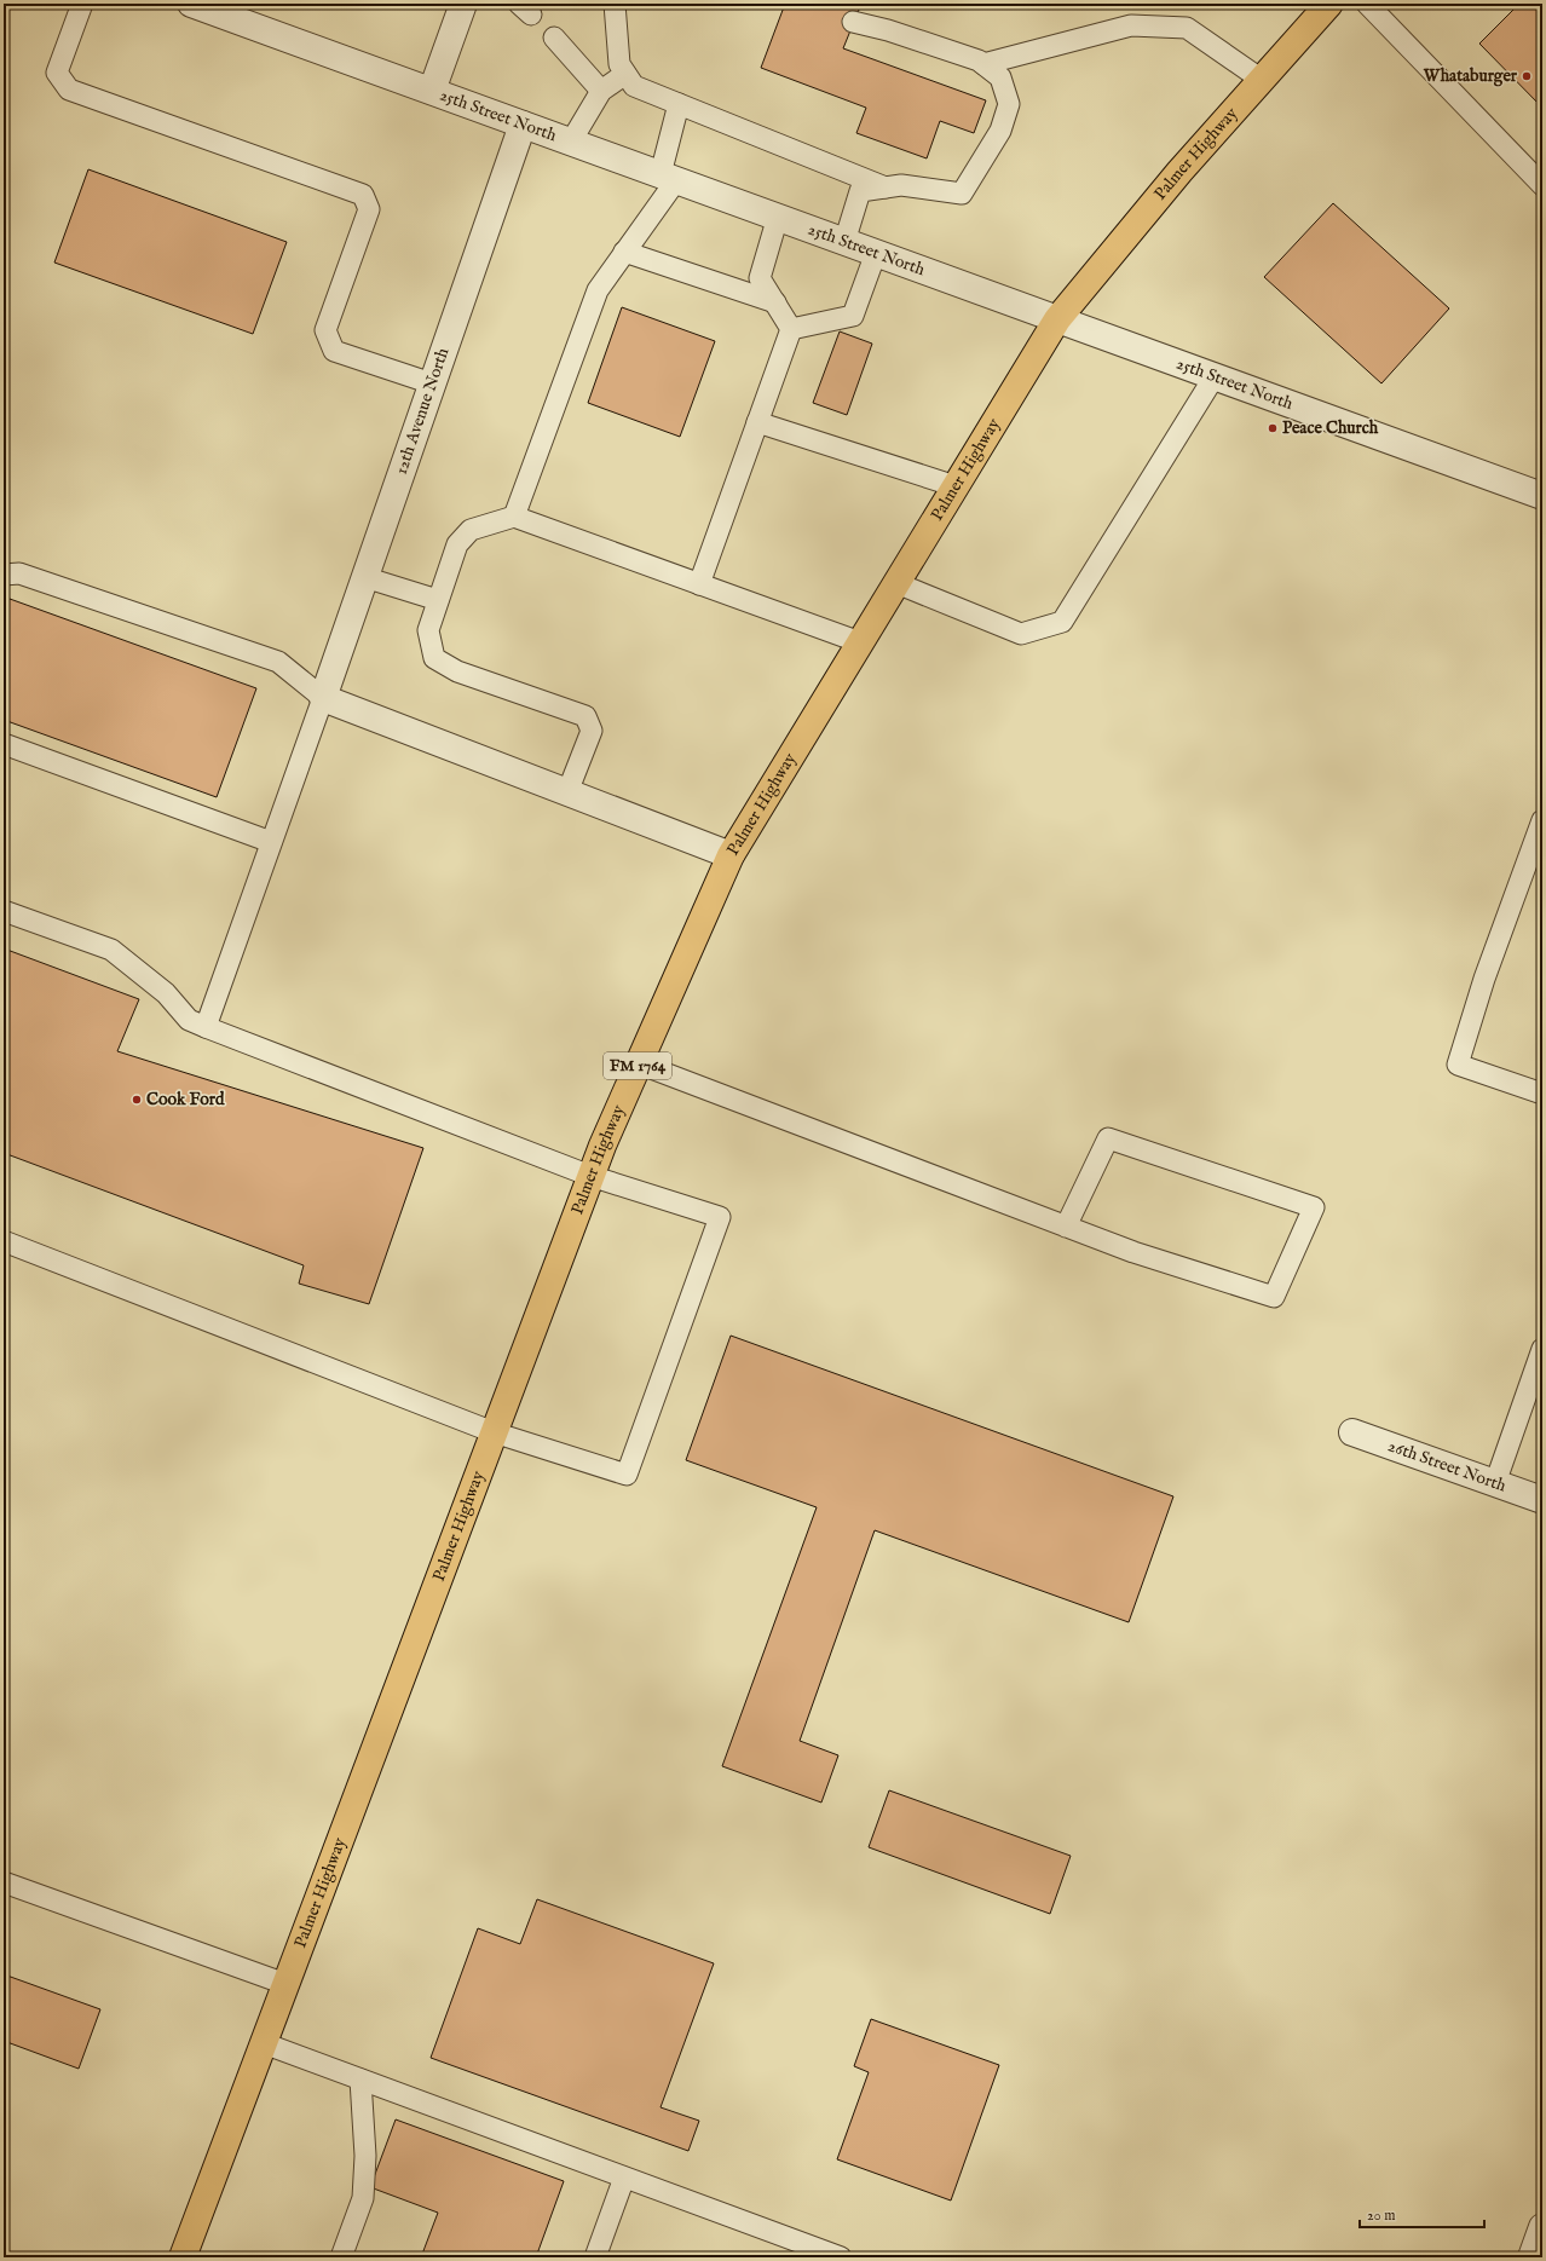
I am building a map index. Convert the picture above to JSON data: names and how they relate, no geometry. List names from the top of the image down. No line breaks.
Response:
{"streets":{"main road":["Palmer Highway","FM 1764"],"street":["25th Street North","12th Avenue North","26th Street North"]},"crossings":[["25th Street North","Palmer Highway"],["25th Street North","12th Avenue North"]],"places":["Whataburger","Peace Church","Cook Ford"],"scale_bar":"20 m"}
